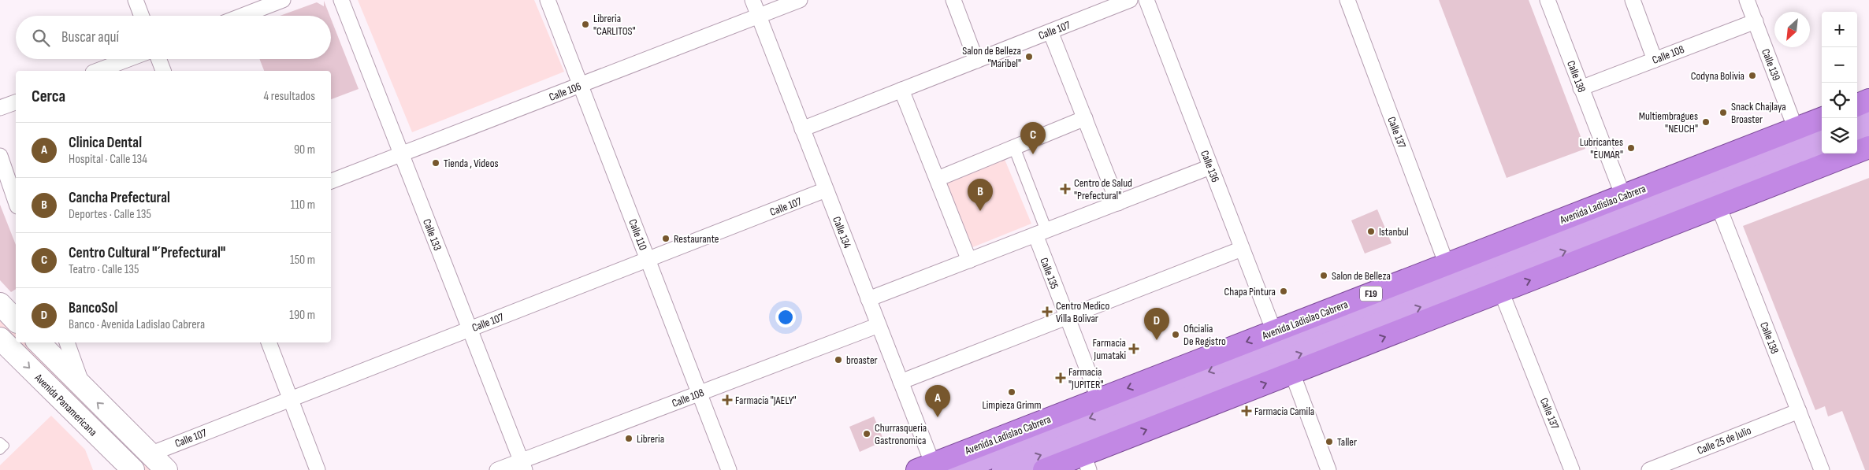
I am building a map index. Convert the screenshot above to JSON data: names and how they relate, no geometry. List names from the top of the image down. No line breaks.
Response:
{"streets":{"highway":["Avenida Ladislao Cabrera","F19"],"main road":["Avenida Panamericana"],"street":["Calle 107","Calle 108","Calle 139","Calle 138","Calle 106","Calle 137","Calle 136","Calle 134","Calle 133","Calle 110","Calle 135","Calle 25 de Julio"]},"crossings":[["Calle 107","Calle 134"],["Calle 107","Calle 133"],["Calle 107","Calle 110"],["Calle 108","Calle 139"],["Calle 108","Calle 138"],["Calle 108","Calle 134"],["Calle 108","Calle 133"],["Calle 108","Calle 110"],["Calle 139","Avenida Ladislao Cabrera"],["Calle 138","Avenida Ladislao Cabrera"],["Calle 138","Calle 25 de Julio"],["Calle 106","Calle 134"],["Calle 106","Calle 133"],["Calle 106","Calle 110"],["Calle 137","Avenida Ladislao Cabrera"],["Calle 136","Avenida Ladislao Cabrera"],["Avenida Ladislao Cabrera","Calle 134"],["Avenida Ladislao Cabrera","Calle 135"]],"places":{"other":["Libreria \"CARLITOS\"","Salon de Belleza \"Maribel\"","Codyna Bolivia","Snack Chajlaya Broaster","Multiembragues \"NEUCH\"","Lubricantes \"EUMAR\"","Tienda , Videos","Istanbul","Restaurante","Salon de Belleza","Chapa Pintura","Oficialia De Registro","broaster","Limpieza Grimm","Churrasqueria Gastronomica","Libreria","Taller"],"health":["Centro de Salud \"Prefectural\"","Centro Medico Villa Bolivar","Farmacia Jumataki","Farmacia \"JUPITER\"","Farmacia \"JAELY\"","Farmacia Camila"]},"north":"bottom left","page":{"map_buttons":["+","−"],"search":"Buscar aquí","heading":["Cerca","4 resultados"],"pins":["C","B","D","A"],"list":[{"mark":"A","name":"Clinica Dental","note":"Hospital · Calle 134","value":"90 m"},{"mark":"B","name":"Cancha Prefectural","note":"Deportes · Calle 135","value":"110 m"},{"mark":"C","name":"Centro Cultural \"´Prefectural\"","note":"Teatro · Calle 135","value":"150 m"},{"mark":"D","name":"BancoSol","note":"Banco · Avenida Ladislao Cabrera","value":"190 m"}]}}
